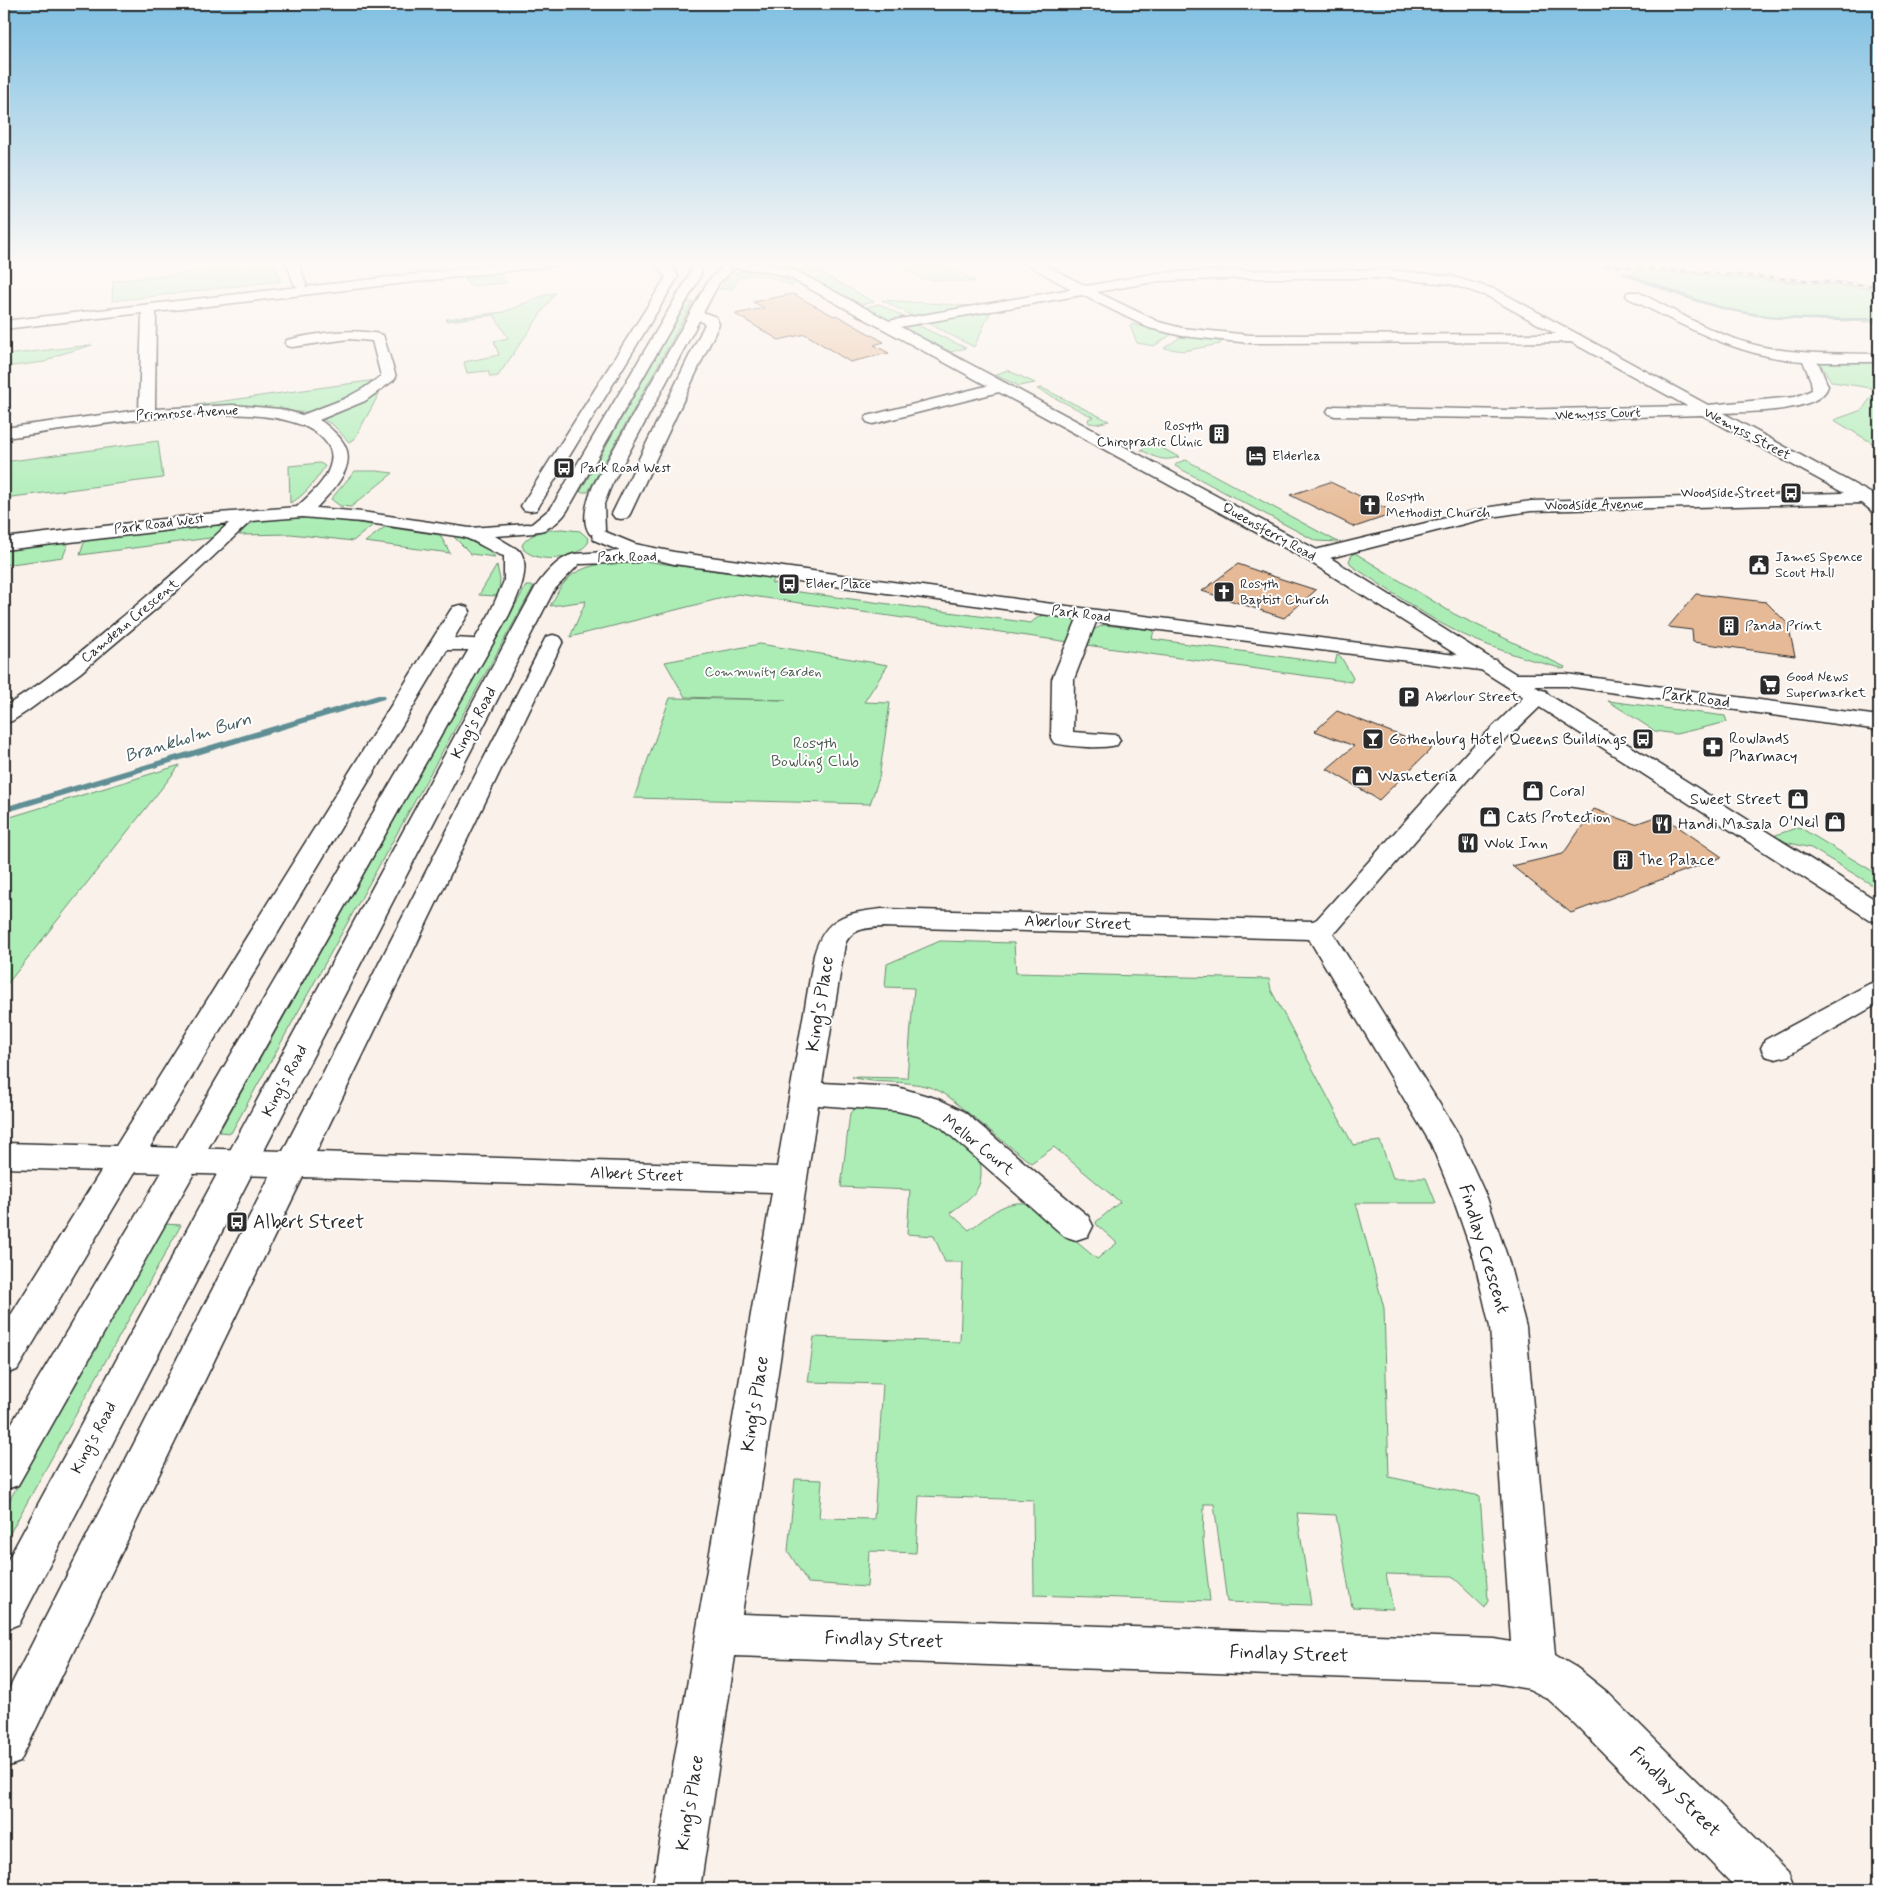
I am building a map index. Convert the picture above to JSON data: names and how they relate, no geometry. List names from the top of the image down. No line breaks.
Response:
{"streets":{"street":["Primrose Avenue","Wemyss Court","Wemyss Street","Woodside Avenue","Park Road West","Queensferry Road","Park Road","Camdean Crescent","King's Road","Aberlour Street","King's Place","Mellor Court","Albert Street","Findlay Crescent","Findlay Street"]},"crossings":[["Primrose Avenue","Park Road West"],["Wemyss Court","Wemyss Street"],["Wemyss Street","Woodside Avenue"],["Woodside Avenue","Queensferry Road"],["Park Road West","Camdean Crescent"],["Park Road West","King's Road"],["Queensferry Road","Park Road"],["Park Road","King's Road"],["King's Road","Albert Street"],["Aberlour Street","King's Place"],["Aberlour Street","Findlay Crescent"],["King's Place","Mellor Court"],["King's Place","Albert Street"],["King's Place","Findlay Street"],["Findlay Crescent","Findlay Street"]],"water":["Brankholm Burn"],"parks":["Community Garden","Rosyth Bowling Club"],"places":{"building":["Rosyth Chiropractic Clinic","Panda Print","The Palace"],"hotel":["Elderlea"],"bus stop":["Park Road West","Woodside Street","Elder Place","Queens Buildings","Albert Street"],"church":["Rosyth Methodist Church","Rosyth Baptist Church"],"public building":["James Spence Scout Hall"],"supermarket":["Good News Supermarket"],"parking":["Aberlour Street"],"bar":["Gothenburg Hotel"],"pharmacy":["Rowlands Pharmacy"],"shop":["Washeteria","Coral","Sweet Street","Cats Protection","O'Neil"],"restaurant":["Handi Masala","Wok Inn"]}}
